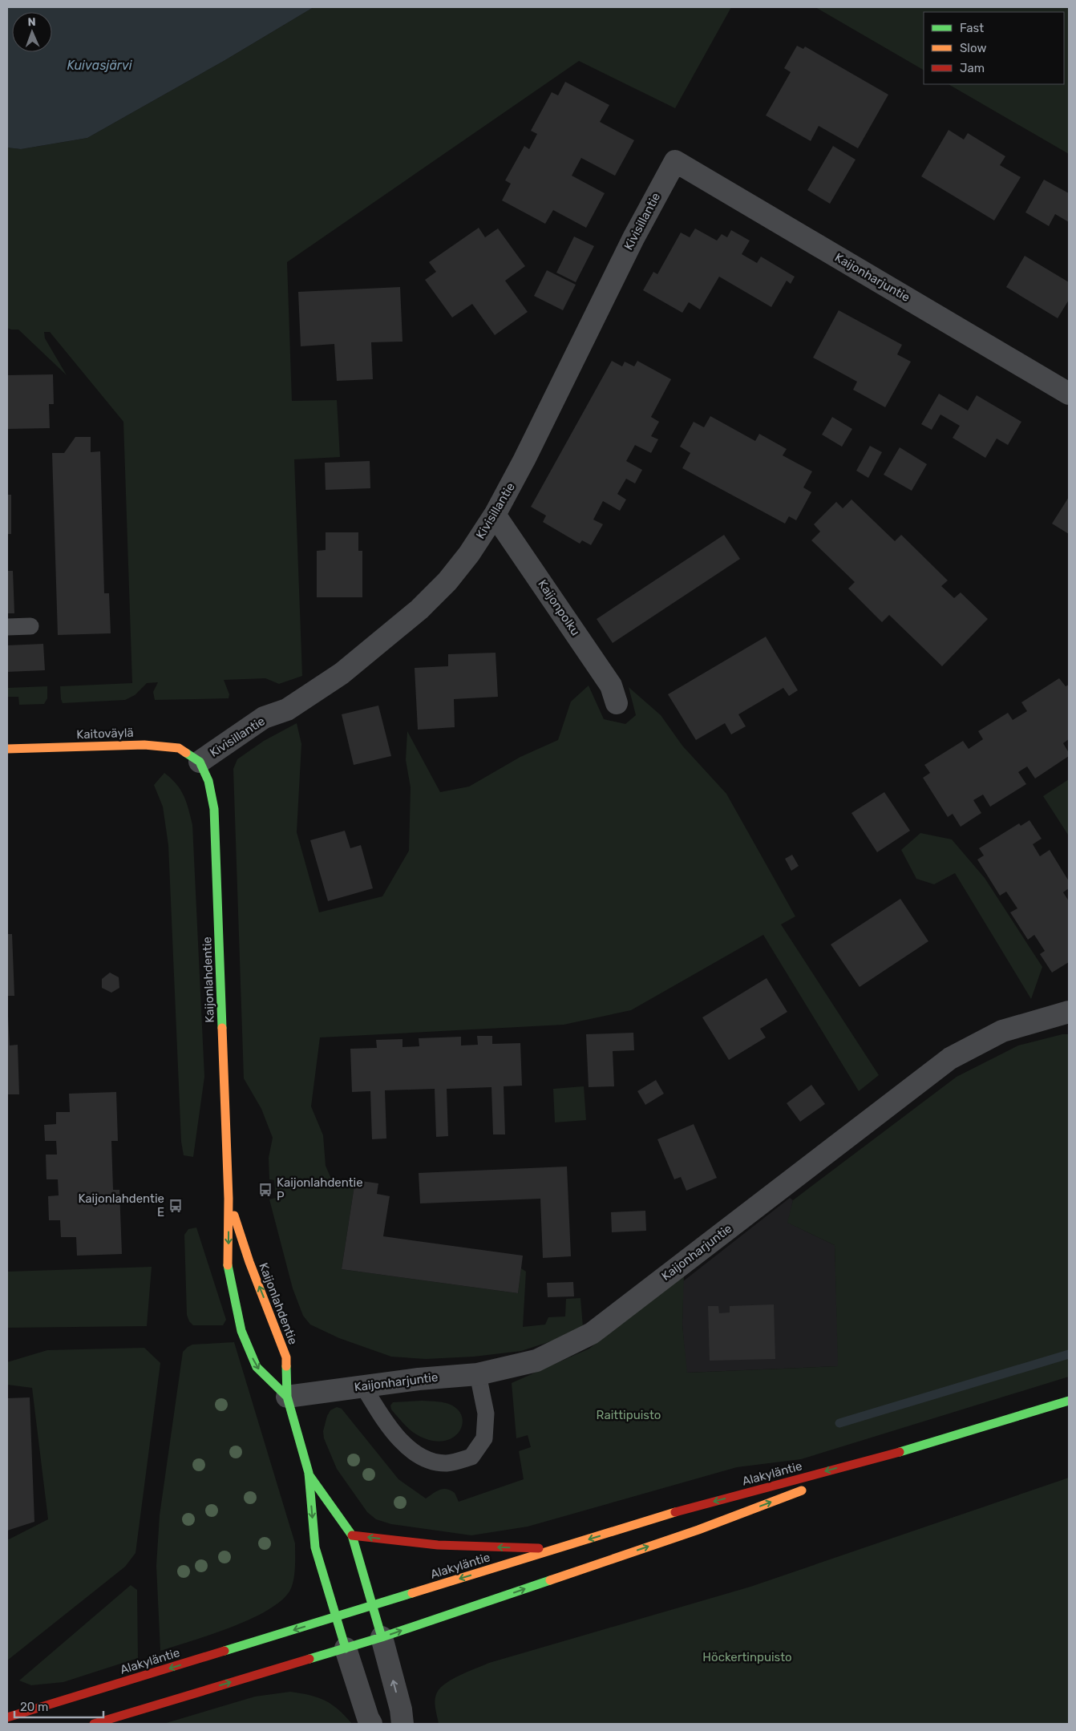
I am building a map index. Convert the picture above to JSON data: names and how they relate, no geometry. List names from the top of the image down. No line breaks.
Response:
{"streets":{"main road":["Kaitoväylä","Kaijonlahdentie","Alakyläntie"],"street":["Kivisillantie","Kaijonharjuntie","Kaijonpolku"]},"crossings":[["Kivisillantie","Kaijonharjuntie"],["Kivisillantie","Kaijonpolku"],["Kivisillantie","Kaitoväylä"],["Kivisillantie","Kaijonlahdentie"],["Kaijonharjuntie","Kaijonlahdentie"],["Kaitoväylä","Kaijonlahdentie"],["Kaijonlahdentie","Alakyläntie"]],"water":["Kuivasjärvi"],"parks":["Raittipuisto","Höckertinpuisto"],"places":{"bus stop":["Kaijonlahdentie P","Kaijonlahdentie E"]},"legend":["Fast","Slow","Jam"],"scale_bar":"20 m","north":"top"}
